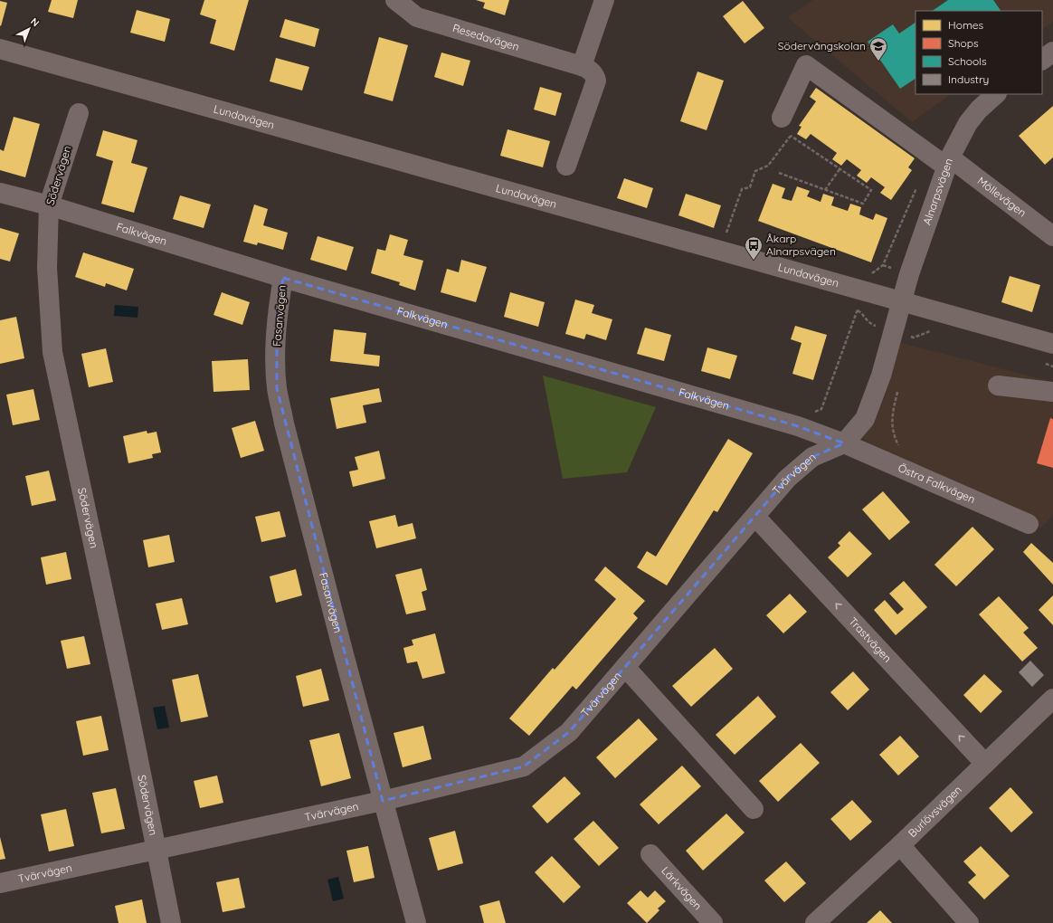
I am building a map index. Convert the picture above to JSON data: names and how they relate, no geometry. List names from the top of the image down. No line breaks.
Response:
{"streets":{"main road":["Lundavägen"],"street":["Resedavägen","Södervägen","Alnarpsvägen","Möllevägen","Falkvägen","Fasanvägen","Tvärvägen","Östra Falkvägen","Trastvägen","Burlövsvägen","Lärkvägen"]},"crossings":[["Lundavägen","Alnarpsvägen"],["Lundavägen","Tvärvägen"],["Södervägen","Falkvägen"],["Södervägen","Tvärvägen"],["Alnarpsvägen","Möllevägen"],["Alnarpsvägen","Tvärvägen"],["Falkvägen","Fasanvägen"],["Falkvägen","Tvärvägen"],["Falkvägen","Östra Falkvägen"],["Fasanvägen","Tvärvägen"],["Tvärvägen","Östra Falkvägen"],["Tvärvägen","Trastvägen"],["Trastvägen","Burlövsvägen"]],"one_way":["Trastvägen"],"places":{"school or university":["Södervångskolan"],"bus stop":["Åkarp Alnarpsvägen"]},"legend":["Homes","Shops","Schools","Industry"],"north":"top right"}
